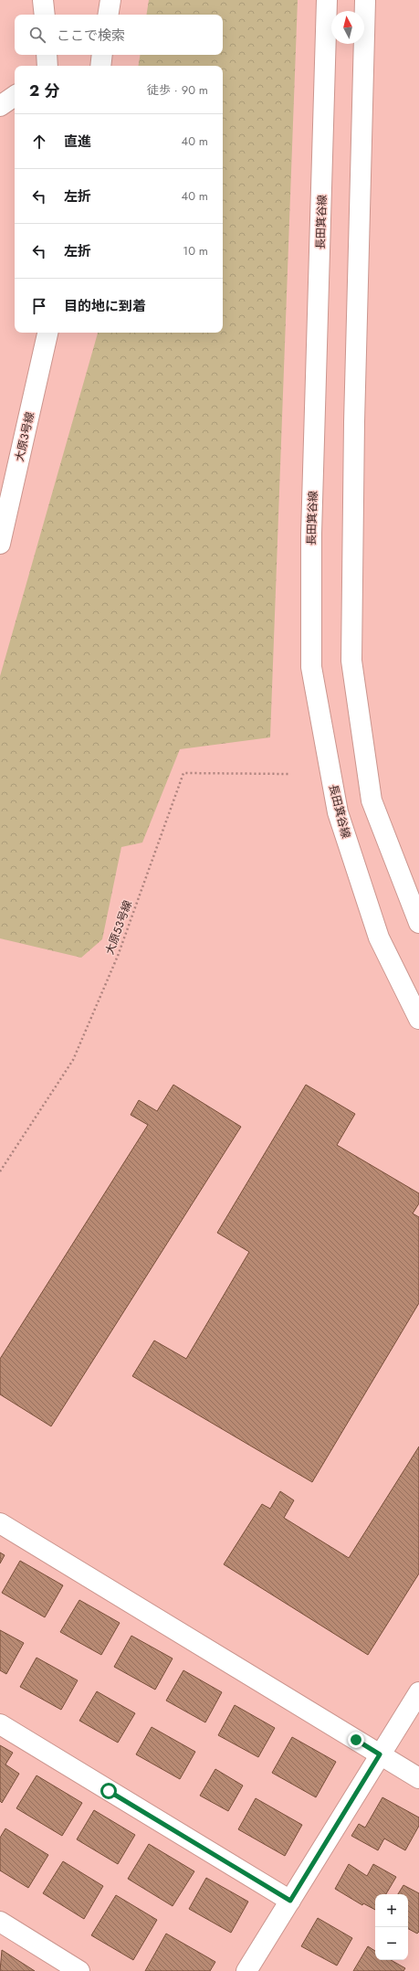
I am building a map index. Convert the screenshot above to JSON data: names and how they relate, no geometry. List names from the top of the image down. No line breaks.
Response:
{"streets":{"street":["長田箕谷線","大原３号線"],"path":["大原５３号線"]},"north":"top","page":{"search":"ここで検索","heading":["2 分","徒歩 · 90 m"],"list":[["直進","40 m"],["左折","40 m"],["左折","10 m"],"目的地に到着"],"map_buttons":["+","−"]}}
